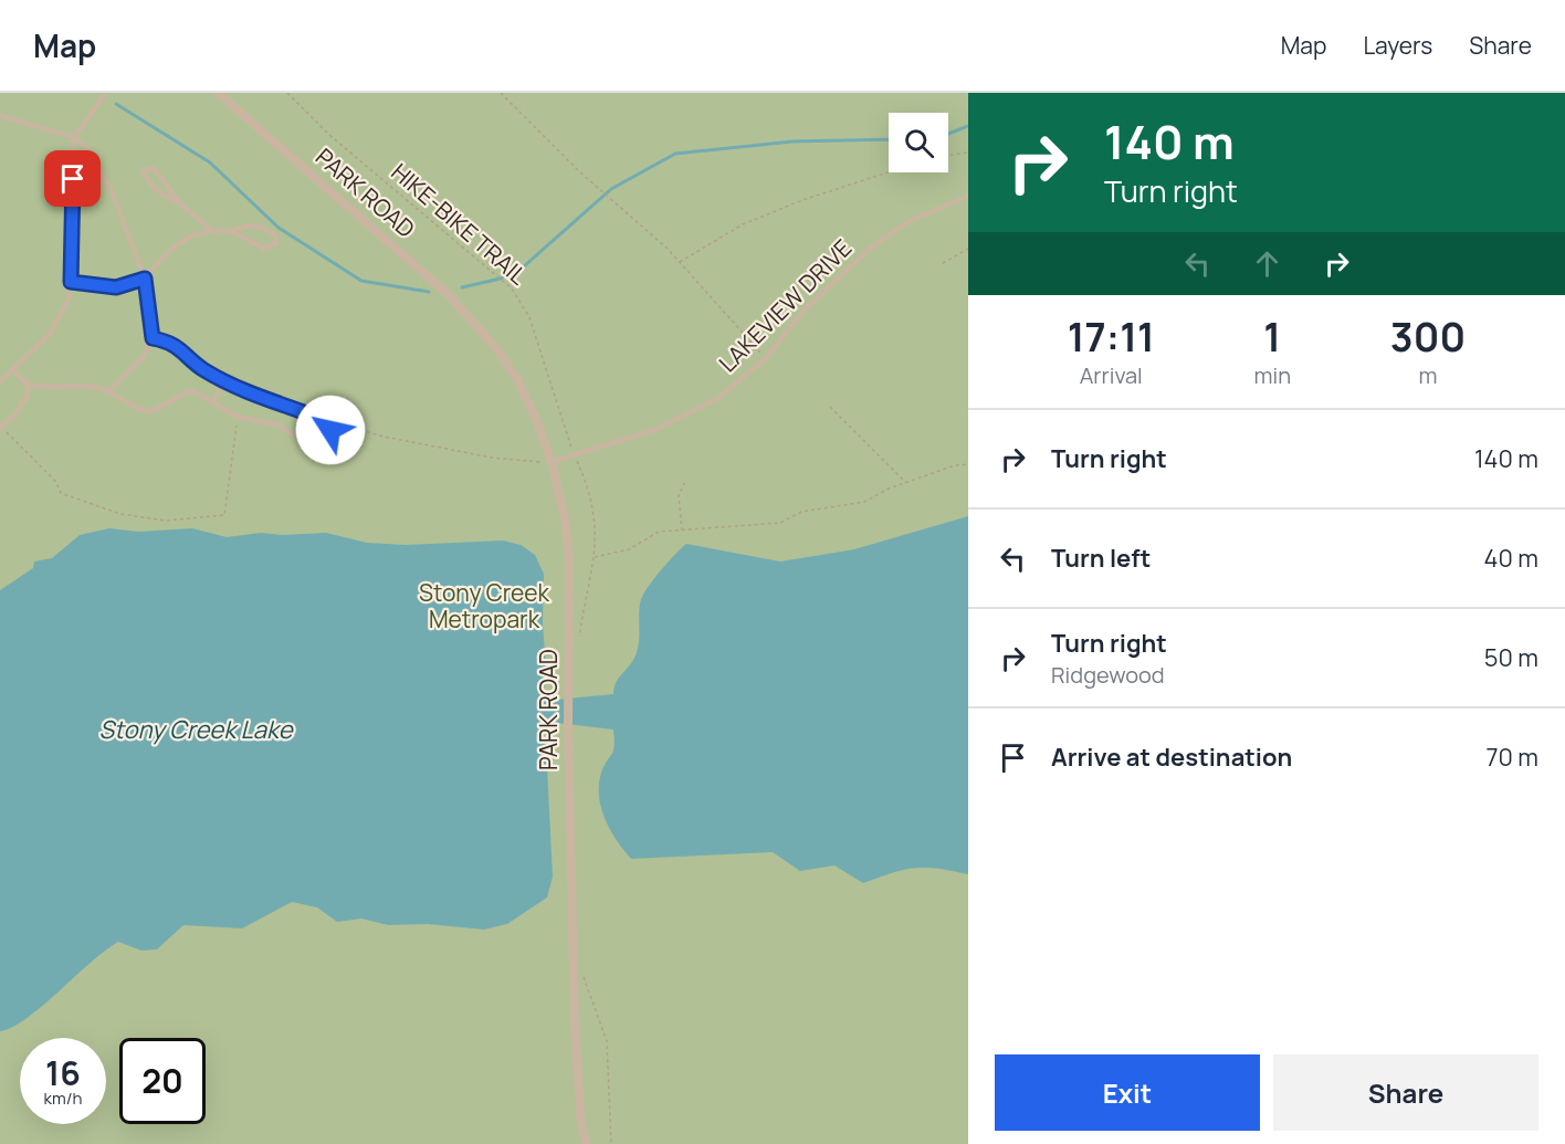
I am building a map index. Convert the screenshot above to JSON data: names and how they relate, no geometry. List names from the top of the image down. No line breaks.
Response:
{"streets":{"street":["PARK ROAD"],"lane":["LAKEVIEW DRIVE"],"path":["HIKE-BIKE TRAIL"]},"crossings":[["PARK ROAD","LAKEVIEW DRIVE"]],"water":["Stony Creek Lake"],"parks":["Stony Creek Metropark"],"page":{"header":"Map","nav":["Map","Layers","Share"],"turn":["140 m","Turn right"],"eta":["17:11","Arrival","1","min","300","m"],"list":[{"name":"Turn right","value":"140 m"},{"name":"Turn left","value":"40 m"},{"name":"Turn right","note":"Ridgewood","value":"50 m"},{"name":"Arrive at destination","value":"70 m"}],"speed":"16 km/h","limit":"20","buttons":["Exit","Share"]}}
